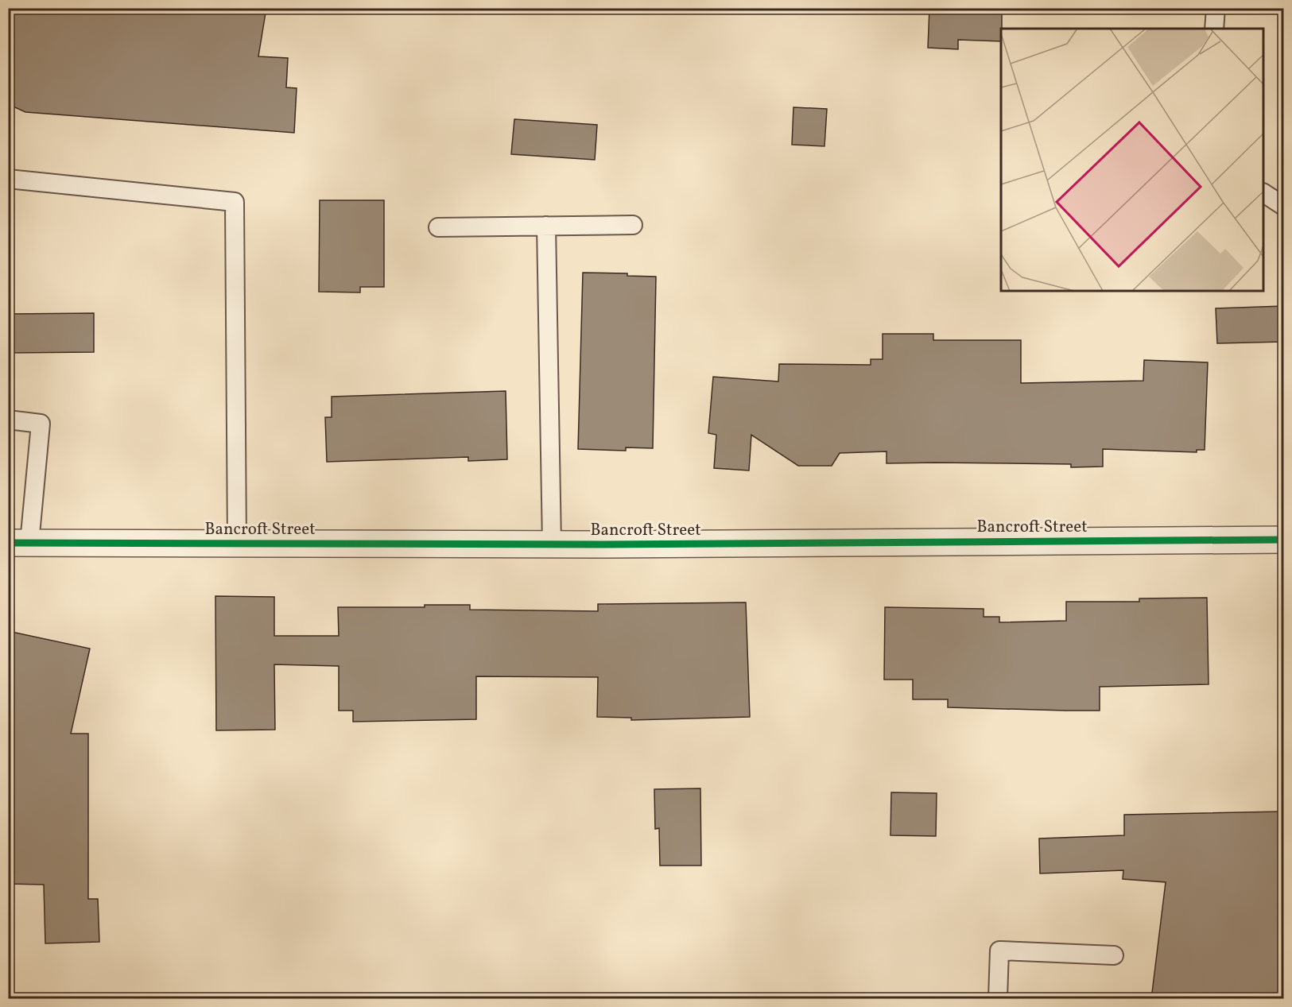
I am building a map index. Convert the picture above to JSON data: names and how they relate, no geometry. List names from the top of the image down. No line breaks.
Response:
{"streets":{"street":["Bancroft Street"]}}
